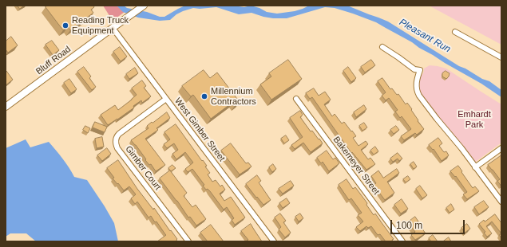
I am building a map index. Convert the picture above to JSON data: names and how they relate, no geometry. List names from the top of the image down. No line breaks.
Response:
{"streets":{"main road":["Bluff Road"],"street":["West Gimber Street","Bakemeyer Street","Gimber Court"]},"crossings":[["Bluff Road","West Gimber Street"],["West Gimber Street","Gimber Court"]],"water":["Pleasant Run"],"parks":["Emhardt Park"],"places":["Reading Truck Equipment","Millennium Contractors"],"scale_bar":"100 m"}
